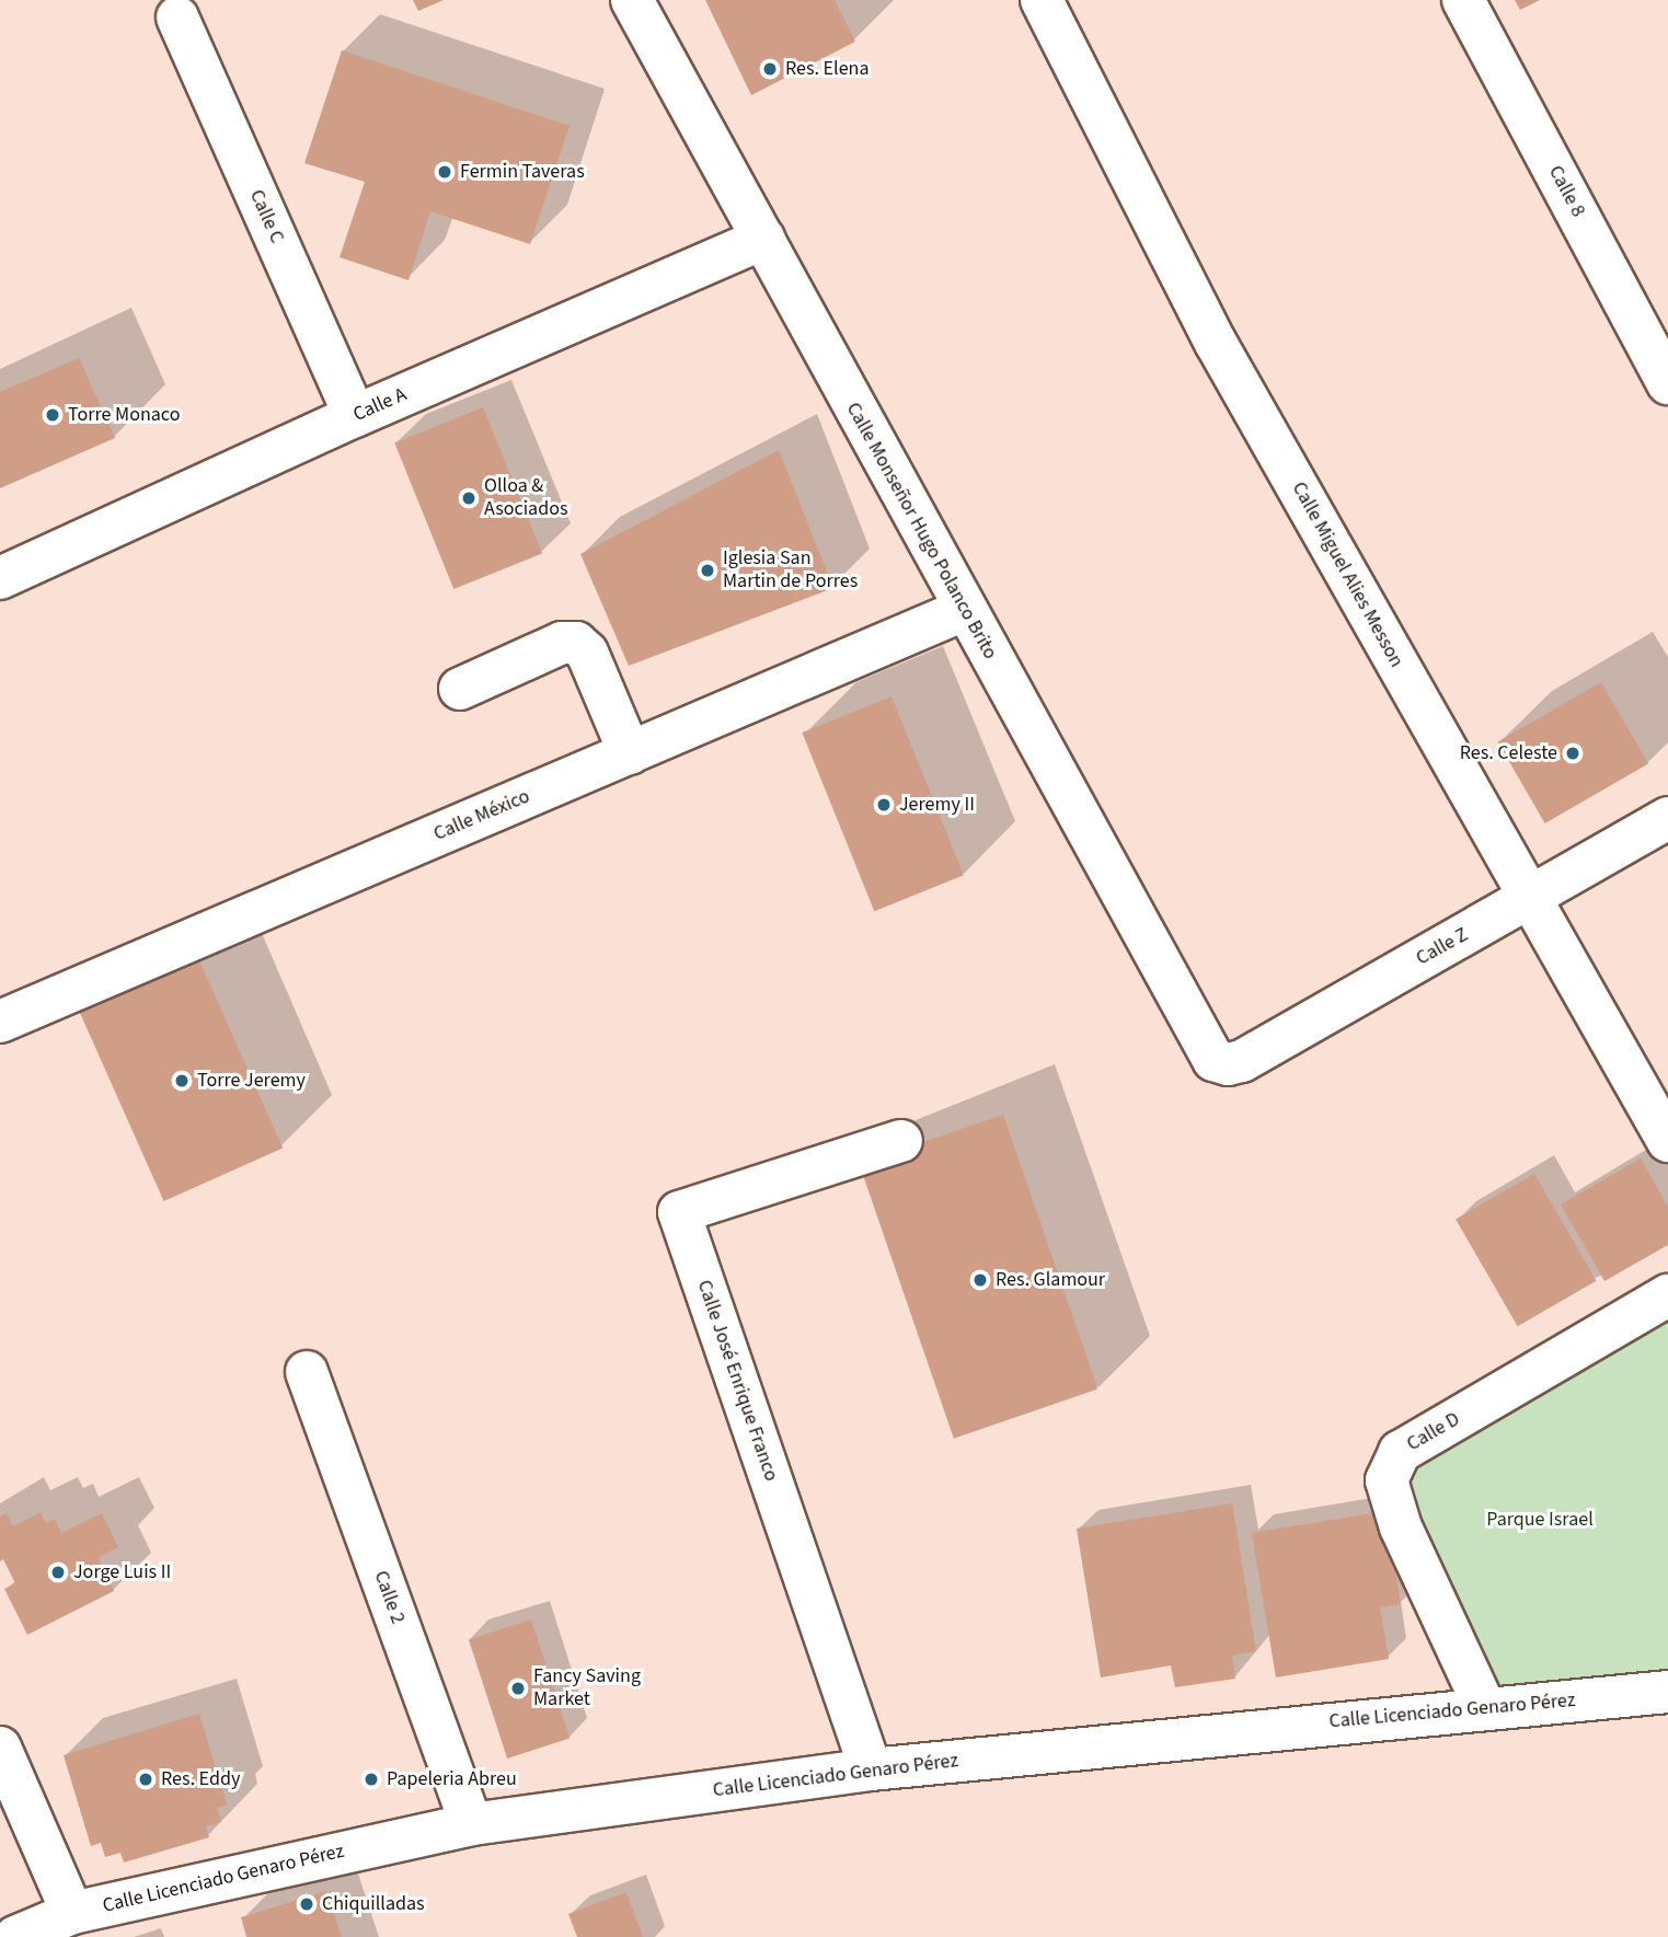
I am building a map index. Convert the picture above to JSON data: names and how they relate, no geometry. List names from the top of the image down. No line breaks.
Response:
{"streets":{"street":["Calle 8","Calle C","Calle A","Calle Monseñor Hugo Polanco Brito","Calle Miguel Alies Messon","Calle México","Calle Z","Calle José Enrique Franco","Calle D","Calle 2","Calle Licenciado Genaro Pérez"]},"crossings":[["Calle C","Calle A"],["Calle A","Calle Monseñor Hugo Polanco Brito"],["Calle Monseñor Hugo Polanco Brito","Calle México"],["Calle Monseñor Hugo Polanco Brito","Calle Z"],["Calle Miguel Alies Messon","Calle Z"],["Calle José Enrique Franco","Calle Licenciado Genaro Pérez"],["Calle D","Calle Licenciado Genaro Pérez"],["Calle 2","Calle Licenciado Genaro Pérez"]],"parks":["Parque Israel"],"places":["Res. Elena","Fermin Taveras","Torre Monaco","Olloa & Asociados","Iglesia San Martin de Porres","Res. Celeste","Jeremy II","Torre Jeremy","Res. Glamour","Jorge Luis II","Fancy Saving Market","Res. Eddy","Papeleria Abreu","Chiquilladas"]}
